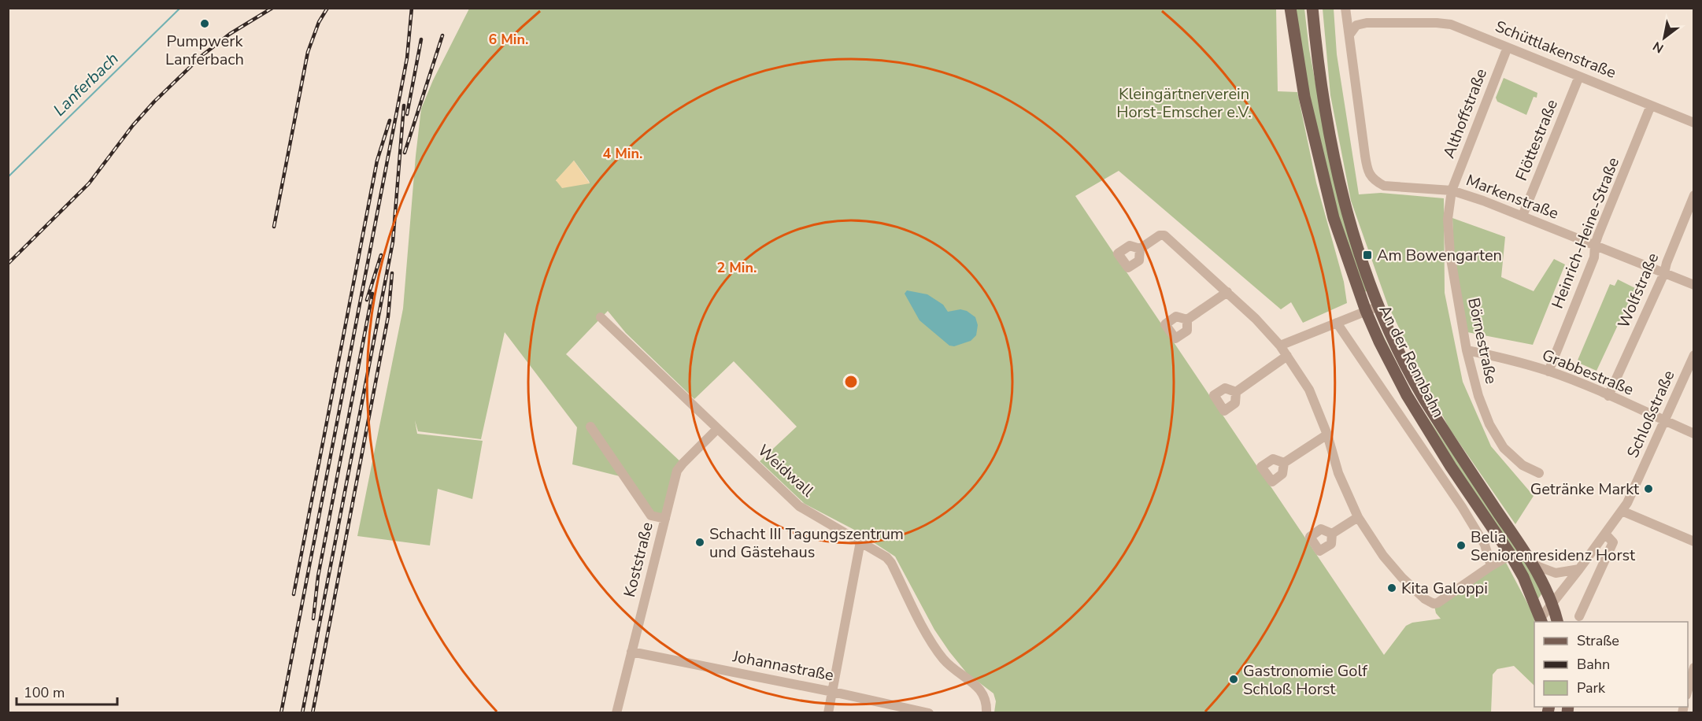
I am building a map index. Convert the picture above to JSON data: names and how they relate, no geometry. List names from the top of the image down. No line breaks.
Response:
{"streets":{"main road":["An der Rennbahn"],"street":["Schüttlakenstraße","Althoffstraße","Flöttestraße","Markenstraße","Heinrich-Heine-Straße","Wolfstraße","Börnestraße","Grabbestraße","Schloßstraße","Weidwall","Koststraße","Johannastraße"]},"crossings":[["Schüttlakenstraße","Althoffstraße"],["Schüttlakenstraße","Flöttestraße"],["Schüttlakenstraße","Markenstraße"],["Schüttlakenstraße","Heinrich-Heine-Straße"],["Althoffstraße","Markenstraße"],["Althoffstraße","Börnestraße"],["Flöttestraße","Markenstraße"],["Markenstraße","Heinrich-Heine-Straße"],["Markenstraße","Wolfstraße"],["Markenstraße","Börnestraße"],["Heinrich-Heine-Straße","Grabbestraße"],["Wolfstraße","Grabbestraße"],["Börnestraße","Grabbestraße"],["An der Rennbahn","Schloßstraße"],["Grabbestraße","Schloßstraße"],["Weidwall","Koststraße"],["Koststraße","Johannastraße"]],"water":["Lanferbach"],"parks":["Kleingärtnerverein Horst-Emscher e.V."],"places":{"other":["Pumpwerk Lanferbach","Getränke Markt","Schacht III Tagungszentrum und Gästehaus","Belia Seniorenresidenz Horst","Kita Galoppi","Gastronomie Golf Schloß Horst"],"transit":["Am Bowengarten"]},"legend":["Straße","Bahn","Park"],"scale_bar":"100 m","north":"bottom left","rings":["6 Min.","4 Min.","2 Min."]}
